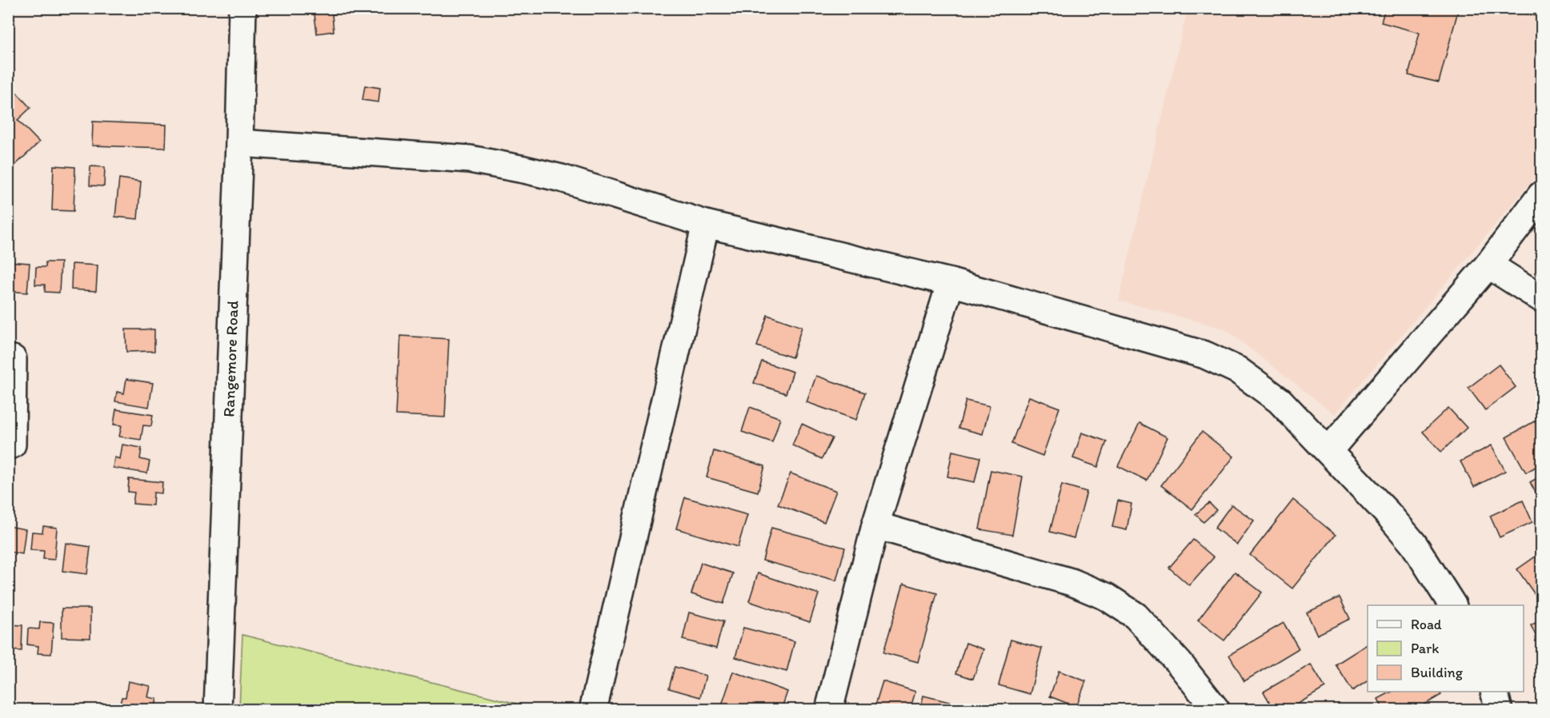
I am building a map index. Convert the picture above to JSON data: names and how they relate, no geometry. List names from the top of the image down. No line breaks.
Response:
{"streets":{"street":["Rangemore Road"]},"legend":["Road","Park","Building"]}
